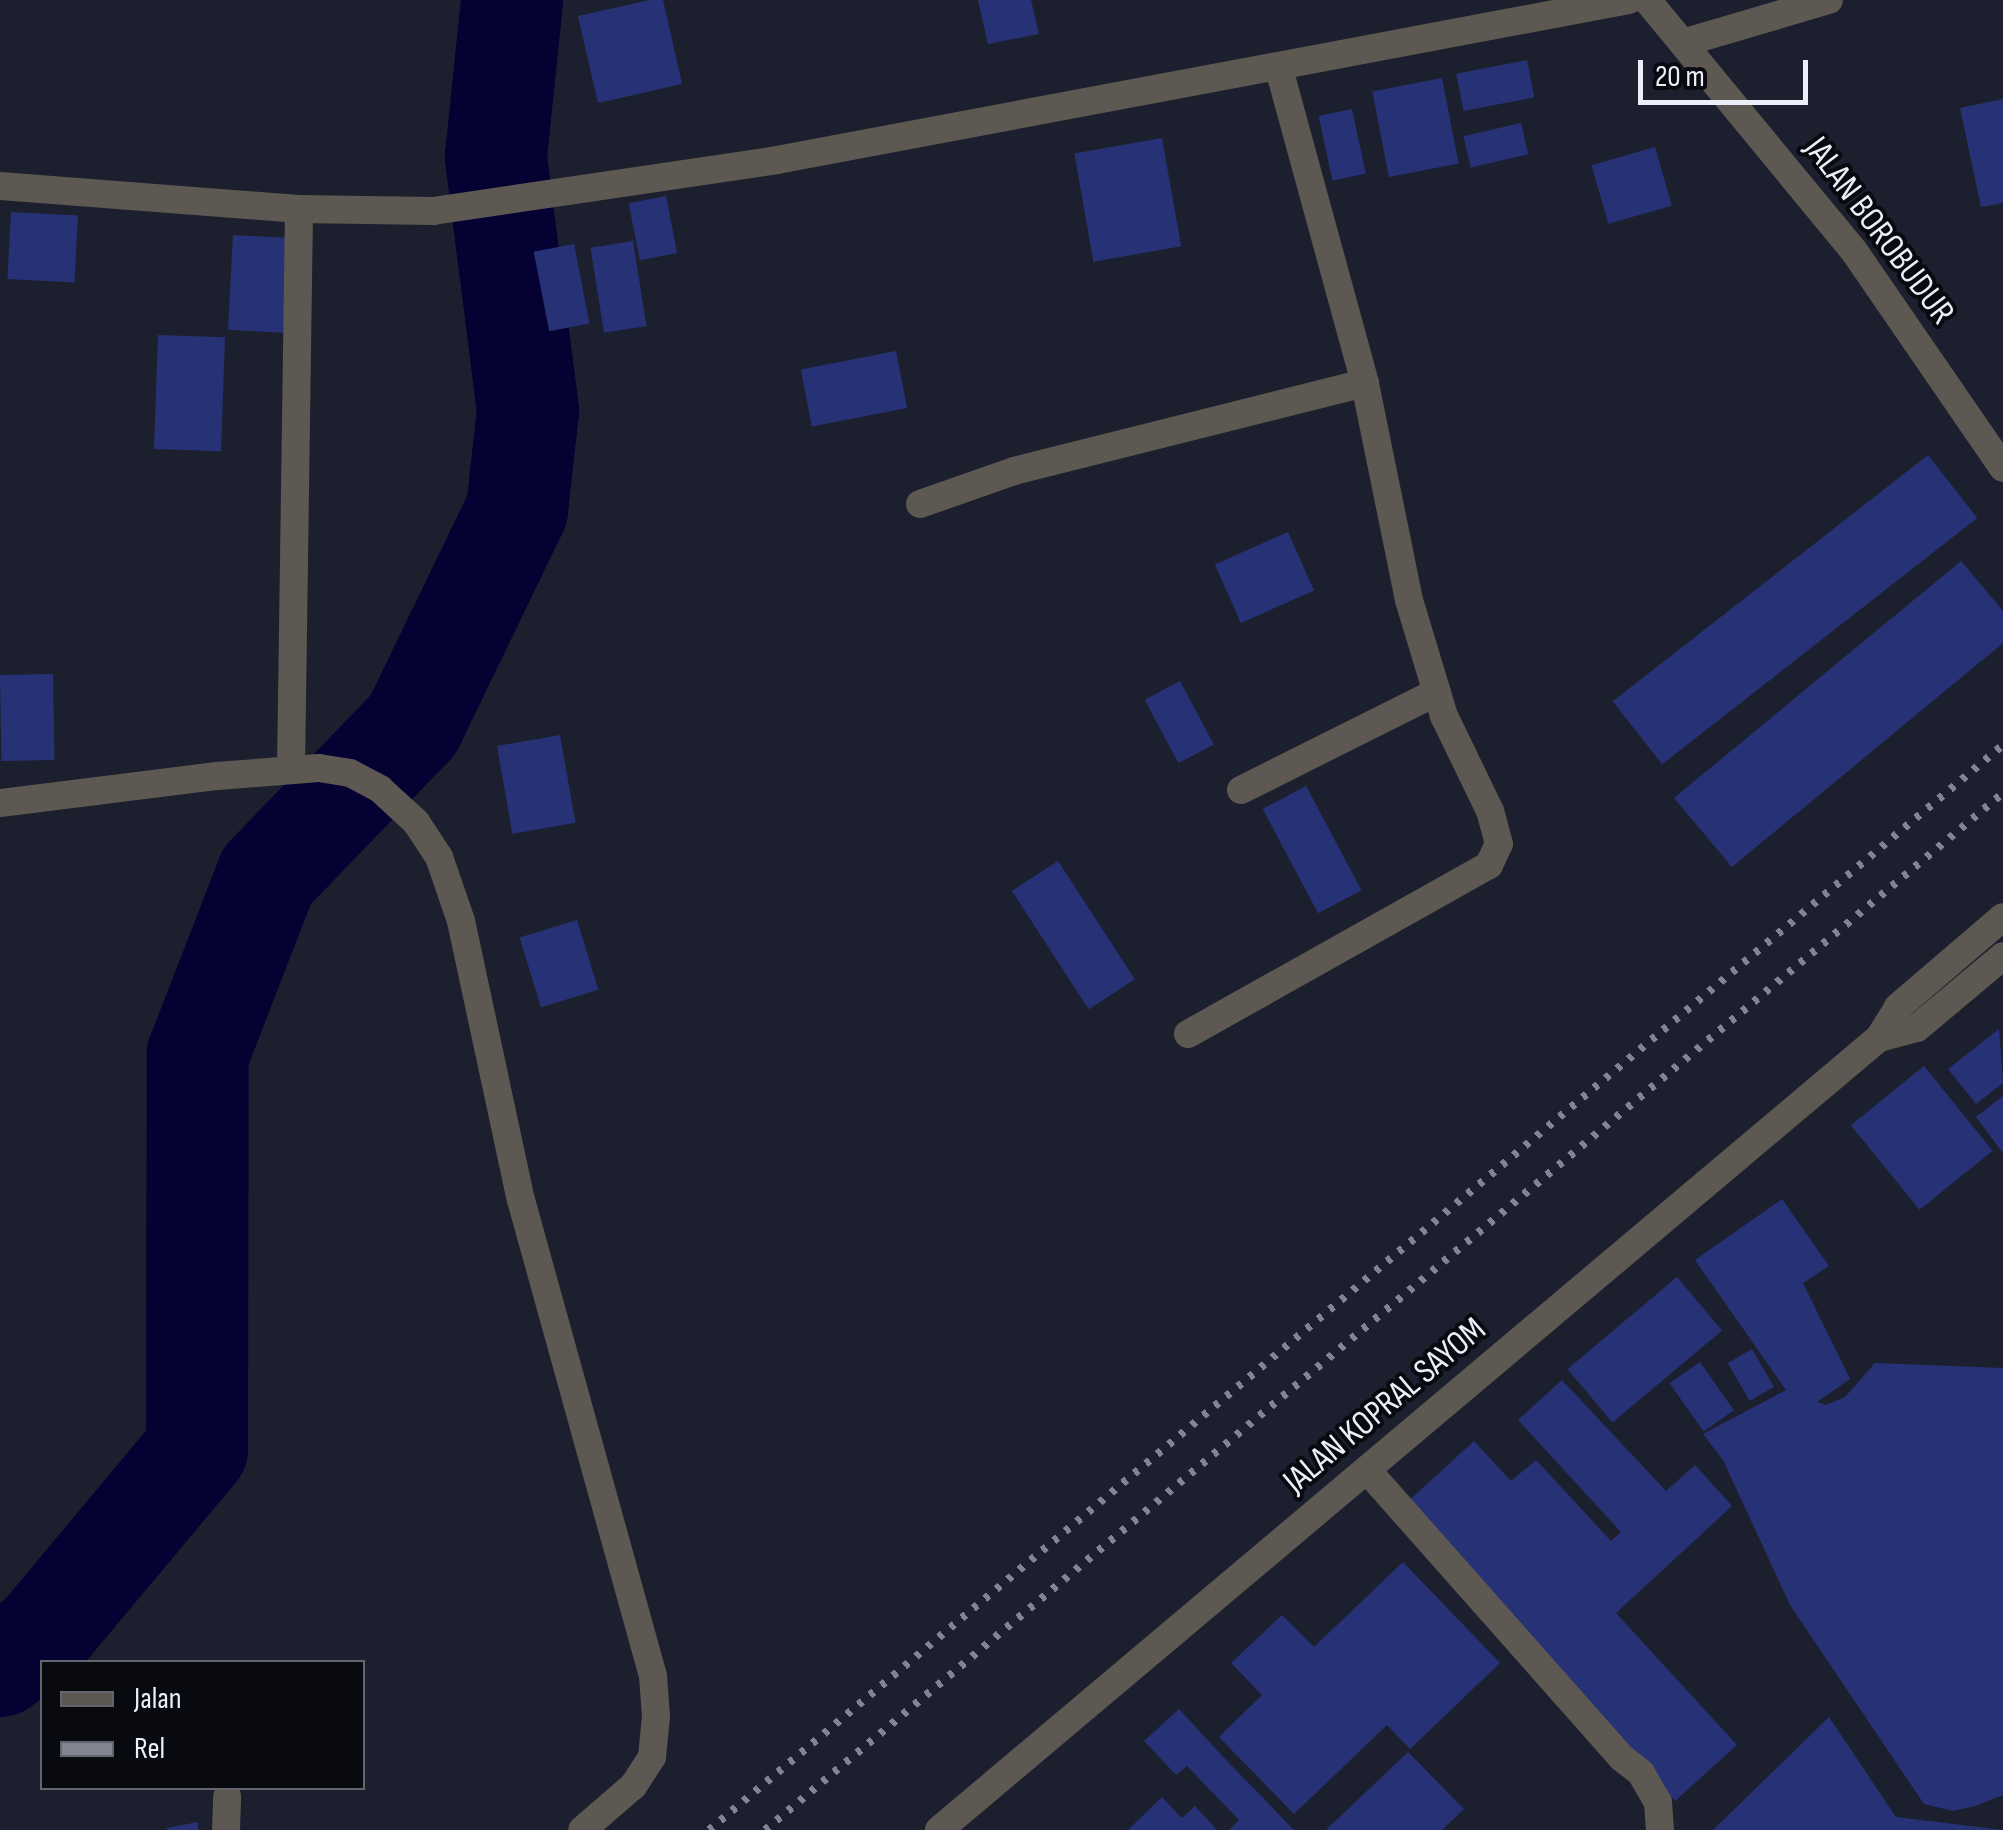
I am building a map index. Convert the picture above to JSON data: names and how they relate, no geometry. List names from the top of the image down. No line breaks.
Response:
{"streets":{"street":["JALAN BOROBUDUR","JALAN KOPRAL SAYOM"]},"legend":["Jalan","Rel"],"scale_bar":"20 m"}
